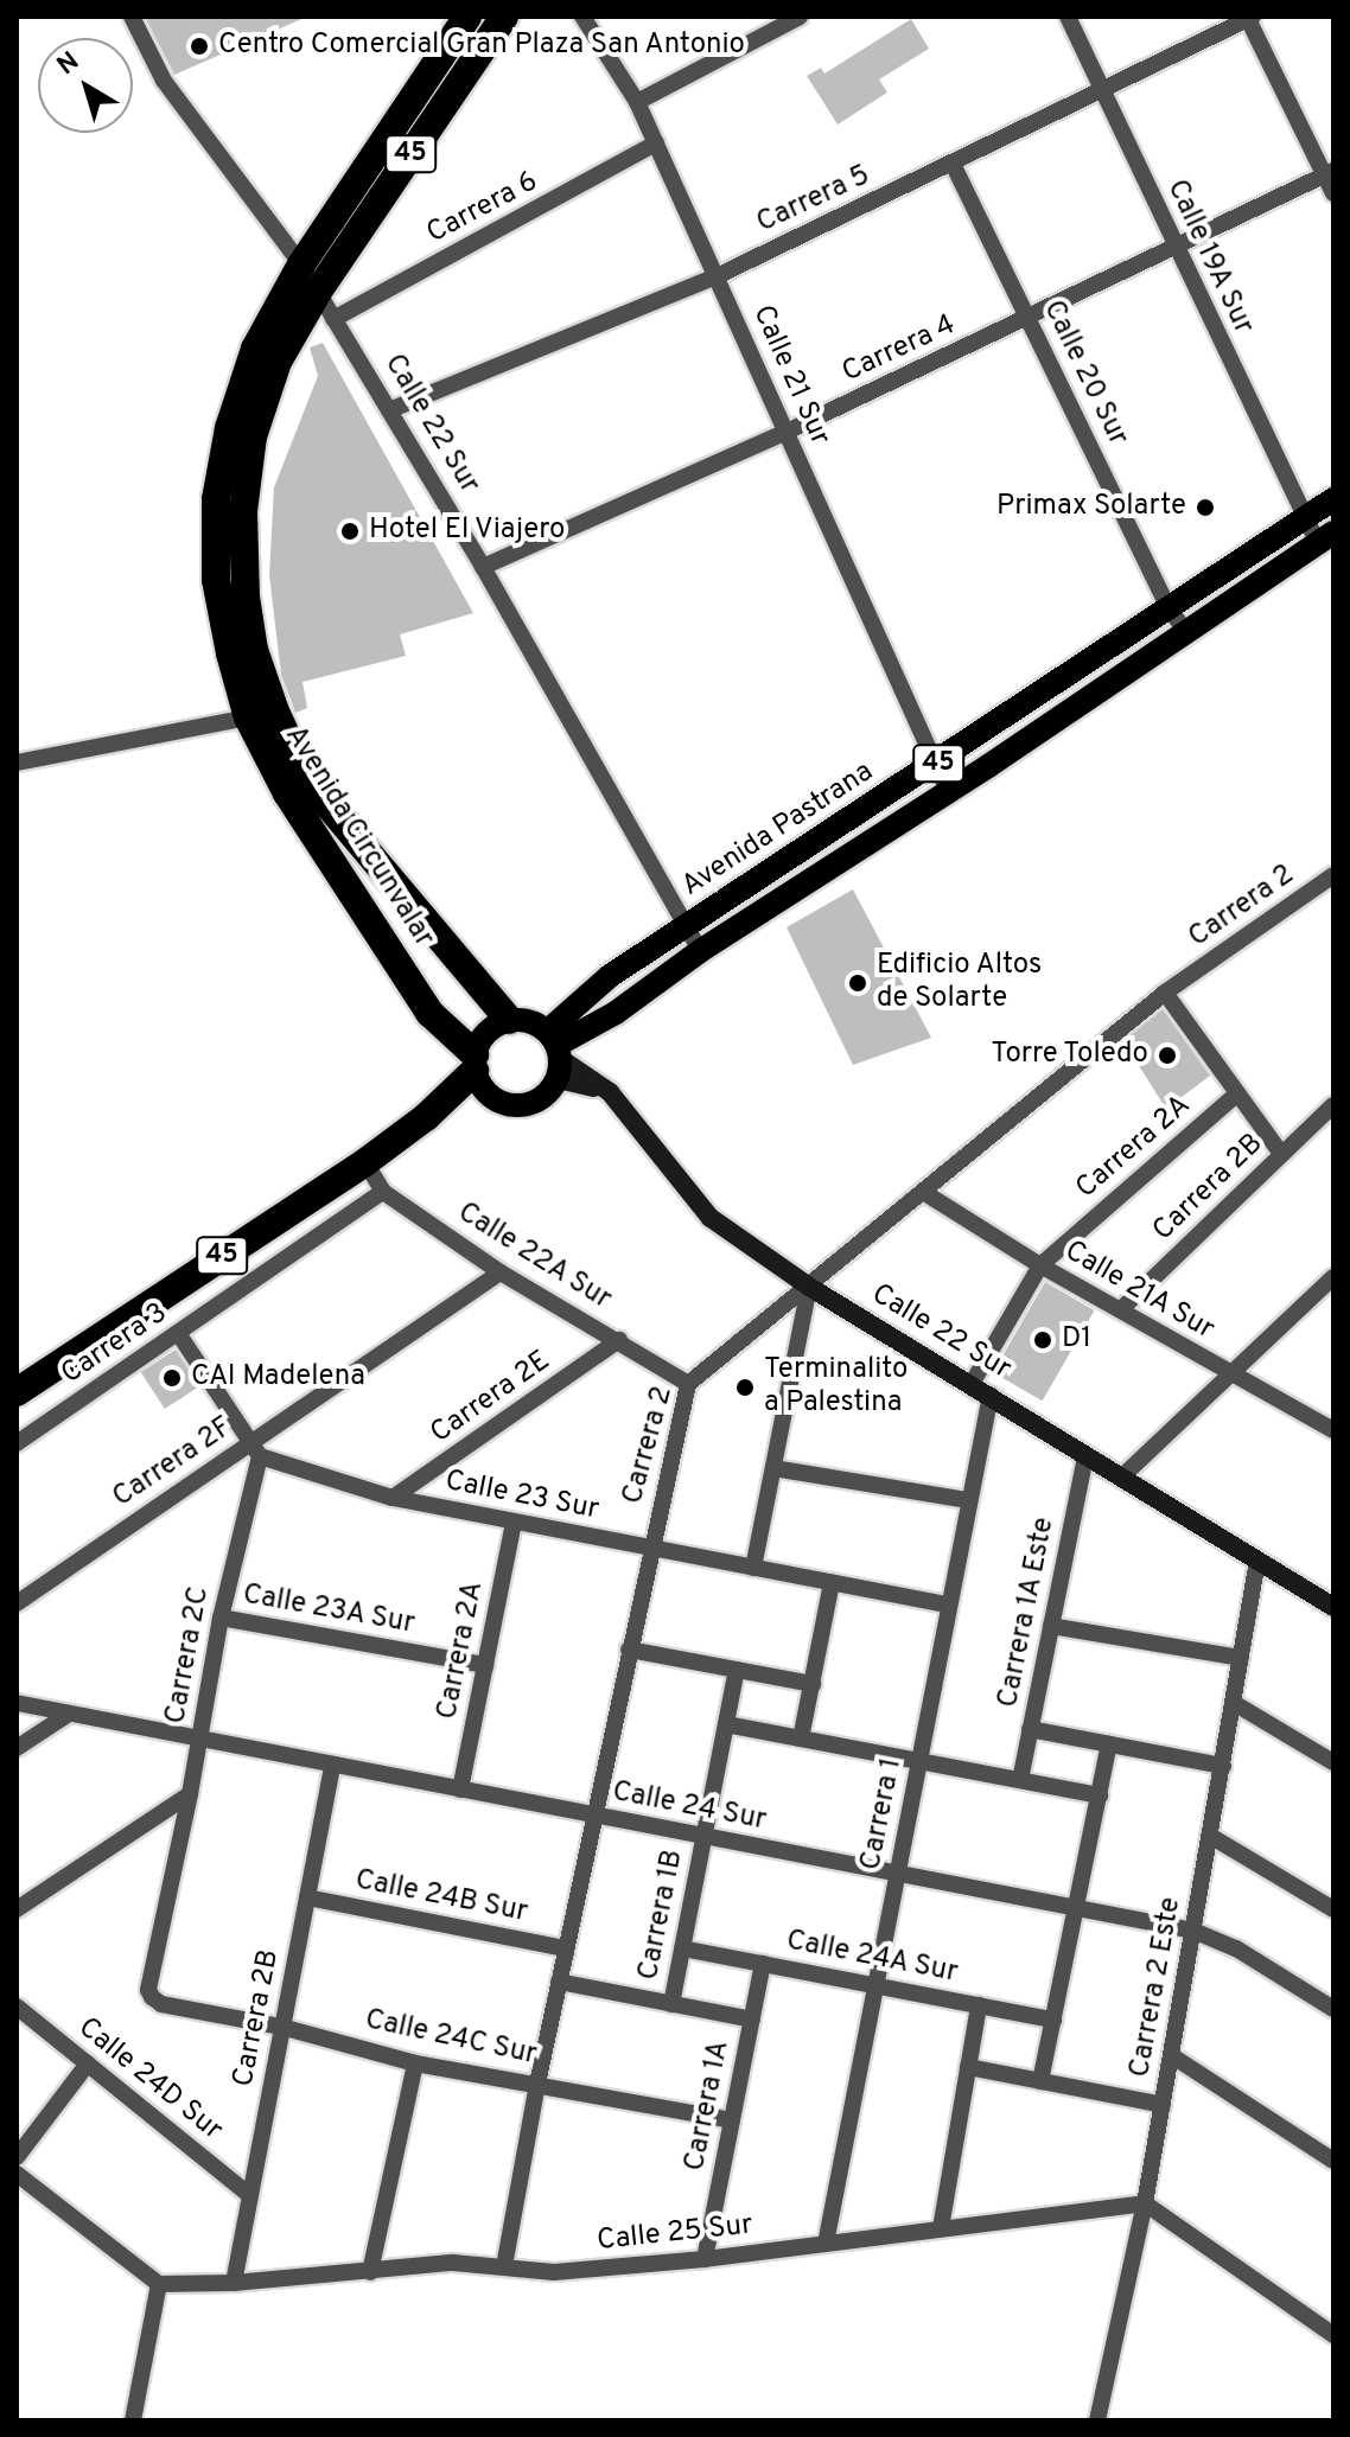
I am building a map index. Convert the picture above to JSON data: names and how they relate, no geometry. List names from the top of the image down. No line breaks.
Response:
{"streets":{"highway":["45","Avenida Circunvalar"],"main road":["Calle 22 Sur","Avenida Pastrana"],"street":["Carrera 5","Carrera 6","Calle 19A Sur","Carrera 4","Calle 20 Sur","Calle 21 Sur","Carrera 2","Carrera 2A","Carrera 2B","Calle 22A Sur","Calle 21A Sur","Carrera 3","Carrera 2E","Carrera 2F","Calle 23 Sur","Calle 23A Sur","Carrera 1A Este","Carrera 2C","Calle 24 Sur","Carrera 1","Calle 24B Sur","Carrera 1B","Calle 24A Sur","Carrera 2 Este","Calle 24C Sur","Calle 24D Sur","Carrera 1A","Calle 25 Sur"]},"crossings":[["45","Calle 22 Sur"],["45","Avenida Pastrana"],["45","Avenida Circunvalar"],["45","Calle 22A Sur"],["Carrera 5","Calle 19A Sur"],["Carrera 5","Calle 20 Sur"],["Carrera 5","Calle 21 Sur"],["Carrera 5","Calle 22 Sur"],["Carrera 6","Calle 21 Sur"],["Carrera 6","Calle 22 Sur"],["Calle 19A Sur","Carrera 4"],["Calle 19A Sur","Avenida Pastrana"],["Carrera 4","Calle 20 Sur"],["Carrera 4","Calle 21 Sur"],["Carrera 4","Calle 22 Sur"],["Calle 20 Sur","Avenida Pastrana"],["Calle 21 Sur","Avenida Pastrana"],["Calle 22 Sur","Avenida Pastrana"],["Calle 22 Sur","Avenida Circunvalar"],["Calle 22 Sur","Carrera 2"],["Calle 22 Sur","Carrera 2A"],["Calle 22 Sur","Carrera 1A Este"],["Calle 22 Sur","Carrera 1"],["Calle 22 Sur","Carrera 2 Este"],["Avenida Pastrana","Avenida Circunvalar"],["Carrera 2","Calle 22A Sur"],["Carrera 2","Calle 21A Sur"],["Carrera 2","Calle 23 Sur"],["Carrera 2","Calle 24 Sur"],["Carrera 2","Calle 24B Sur"],["Carrera 2","Calle 24C Sur"],["Carrera 2","Calle 25 Sur"],["Carrera 2A","Calle 21A Sur"],["Carrera 2A","Calle 23 Sur"],["Carrera 2A","Calle 23A Sur"],["Carrera 2A","Calle 24 Sur"],["Carrera 2B","Calle 21A Sur"],["Carrera 2B","Calle 24 Sur"],["Carrera 2B","Calle 24B Sur"],["Carrera 2B","Calle 24C Sur"],["Carrera 2B","Calle 24D Sur"],["Carrera 2B","Calle 25 Sur"],["Calle 22A Sur","Carrera 3"],["Calle 22A Sur","Carrera 2E"],["Calle 22A Sur","Carrera 2F"],["Carrera 2E","Calle 23 Sur"],["Carrera 2F","Calle 23 Sur"],["Carrera 2F","Carrera 2C"],["Calle 23 Sur","Carrera 2C"],["Calle 23 Sur","Carrera 1"],["Calle 23A Sur","Carrera 2C"],["Carrera 2C","Calle 24 Sur"],["Carrera 2C","Calle 24C Sur"],["Calle 24 Sur","Carrera 1"],["Calle 24 Sur","Carrera 1B"],["Calle 24 Sur","Carrera 2 Este"],["Carrera 1","Calle 24A Sur"],["Carrera 1","Calle 25 Sur"],["Carrera 1B","Calle 24A Sur"],["Calle 24A Sur","Carrera 1A"],["Carrera 2 Este","Calle 25 Sur"],["Calle 24C Sur","Carrera 1A"],["Carrera 1A","Calle 25 Sur"]],"places":["Centro Comercial Gran Plaza San Antonio","Primax Solarte","Hotel El Viajero","Edificio Altos de Solarte","Torre Toledo","D1","CAI Madelena","Terminalito a Palestina"],"north":"top left"}
